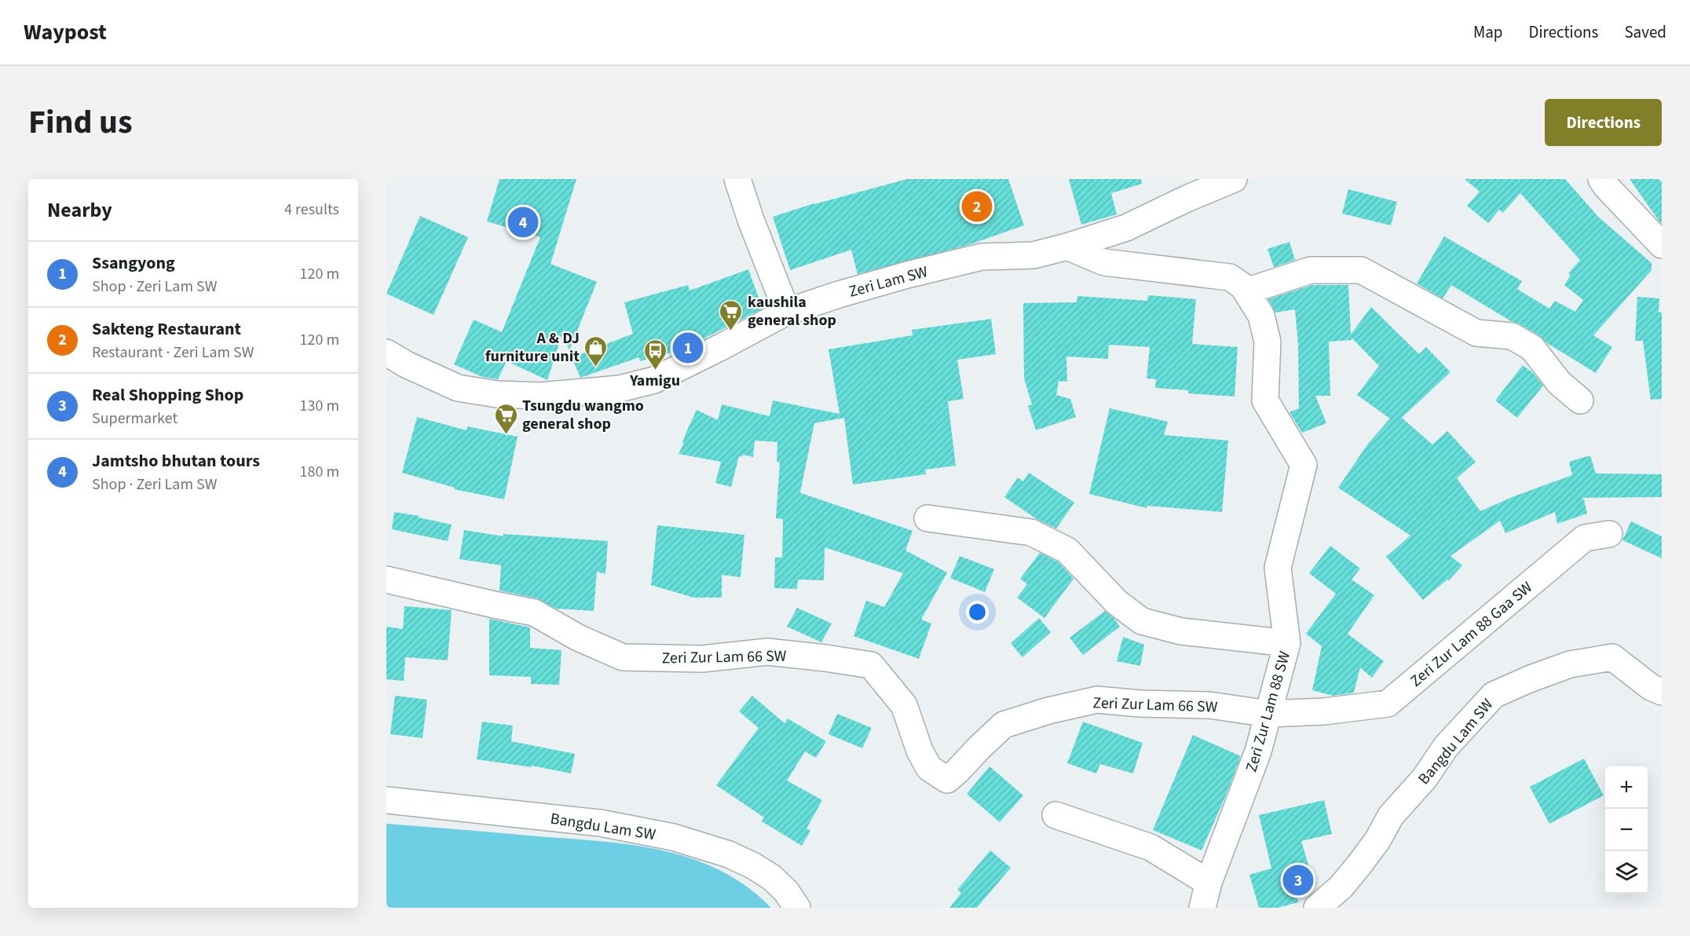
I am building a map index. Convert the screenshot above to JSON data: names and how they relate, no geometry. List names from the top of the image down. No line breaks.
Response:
{"streets":{"street":["Zeri Lam SW","Zeri Zur Lam 88 Gaa SW","Zeri Zur Lam 66 SW","Zeri Zur Lam 88 SW","Bangdu Lam SW"]},"crossings":[["Zeri Lam SW","Zeri Zur Lam 88 SW"],["Zeri Zur Lam 88 Gaa SW","Zeri Zur Lam 66 SW"],["Zeri Zur Lam 66 SW","Zeri Zur Lam 88 SW"]],"places":{"supermarket":["kaushila general shop","Tsungdu wangmo general shop"],"shop":["A & DJ furniture unit"],"bus stop":["Yamigu"]},"page":{"header":"Waypost","nav":["Map","Directions","Saved"],"title":"Find us","buttons":"Directions","heading":["Nearby","4 results"],"pins":["2","4","1","3"],"list":[{"mark":"1","name":"Ssangyong","note":"Shop · Zeri Lam SW","value":"120 m"},{"mark":"2","name":"Sakteng Restaurant","note":"Restaurant · Zeri Lam SW","value":"120 m"},{"mark":"3","name":"Real Shopping Shop","note":"Supermarket","value":"130 m"},{"mark":"4","name":"Jamtsho bhutan tours","note":"Shop · Zeri Lam SW","value":"180 m"}],"map_buttons":["+","−"]}}
